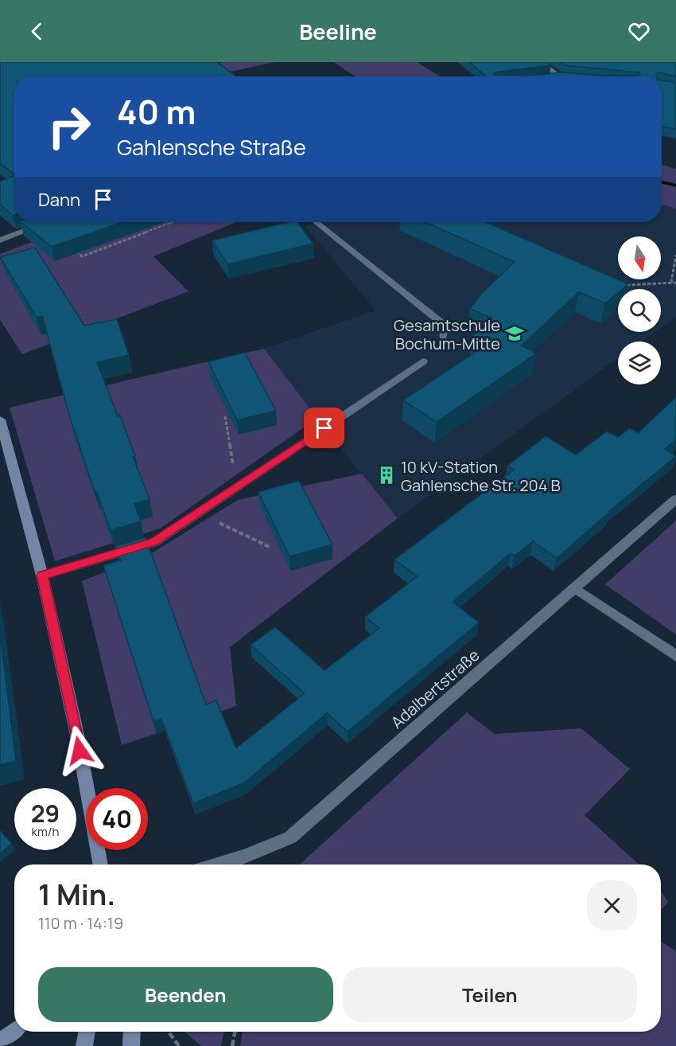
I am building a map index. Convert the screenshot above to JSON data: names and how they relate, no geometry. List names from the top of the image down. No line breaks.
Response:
{"streets":{"street":["Adalbertstraße"]},"places":{"school or university":["Gesamtschule Bochum-Mitte"],"building":["10 kV-Station Gahlensche Str. 204 B"]},"north":"bottom","page":{"header":"Beeline","turn":["40 m","Gahlensche Straße"],"then":"Dann","speed":"29 km/h","limit":"40","heading":["1 Min.","110 m · 14:19"],"buttons":["Beenden","Teilen"]}}
